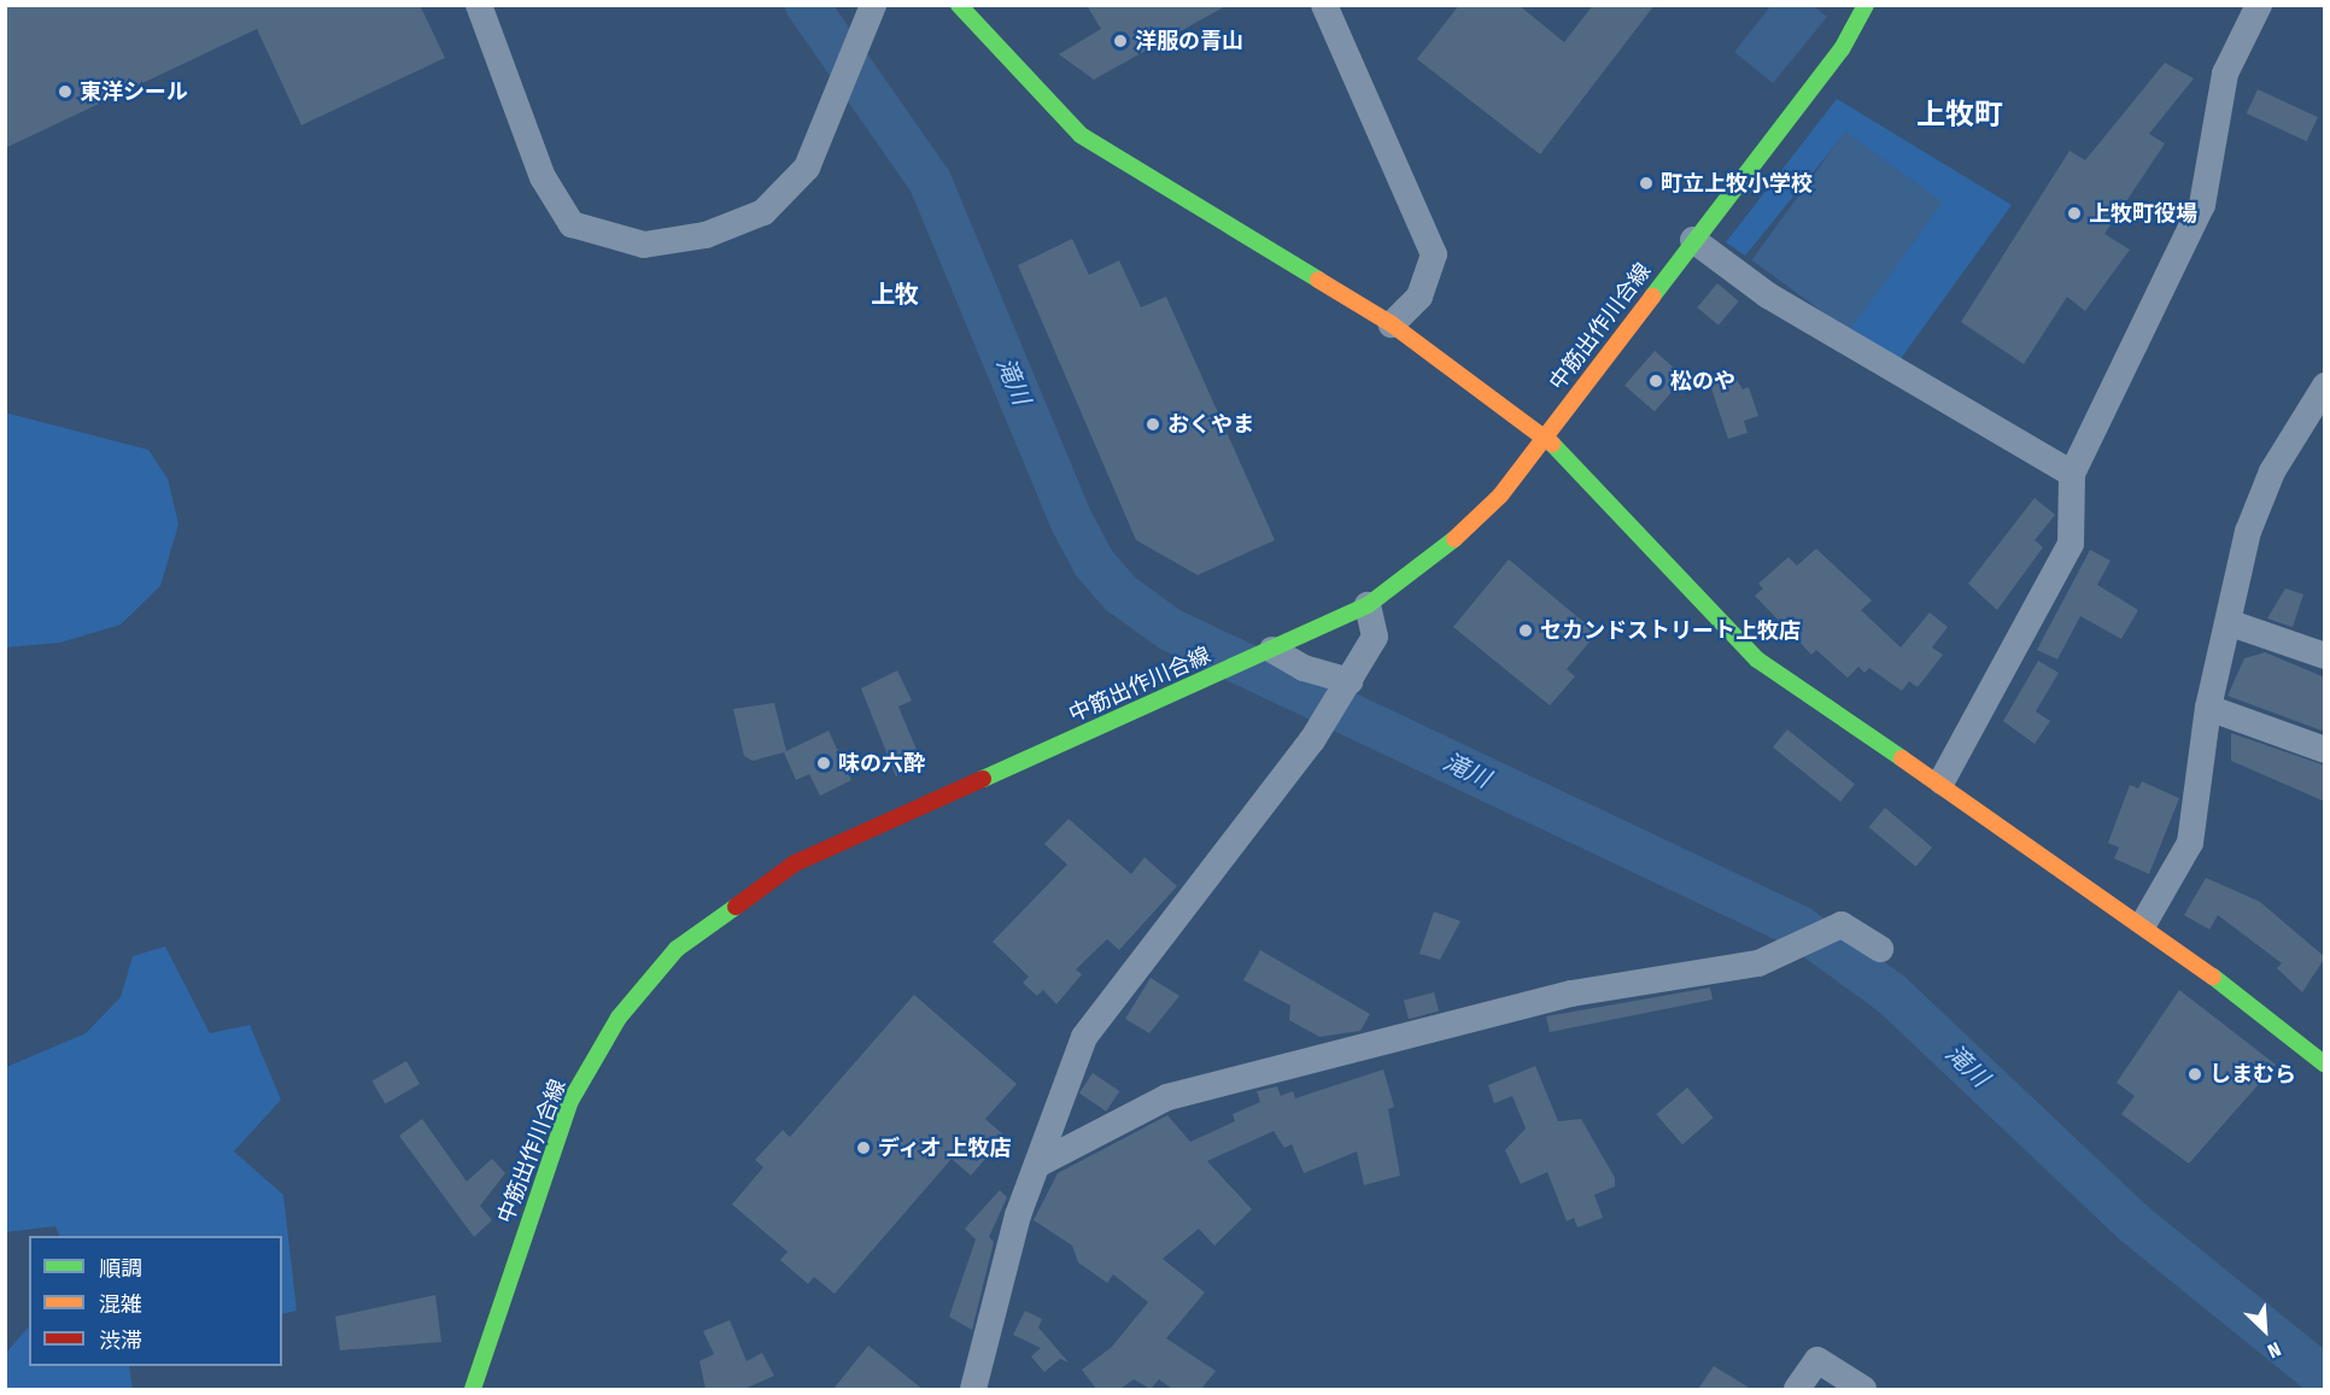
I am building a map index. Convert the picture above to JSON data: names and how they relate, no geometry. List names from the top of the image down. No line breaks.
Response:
{"streets":{"main road":["中筋出作川合線"]},"districts":["上牧町","上牧"],"water":["滝川"],"places":["洋服の青山","東洋シール","町立上牧小学校","上牧町役場","松のや","おくやま","セカンドストリート上牧店","味の六酔","しまむら","ディオ 上牧店"],"legend":["順調","混雑","渋滞"],"north":"bottom right"}
